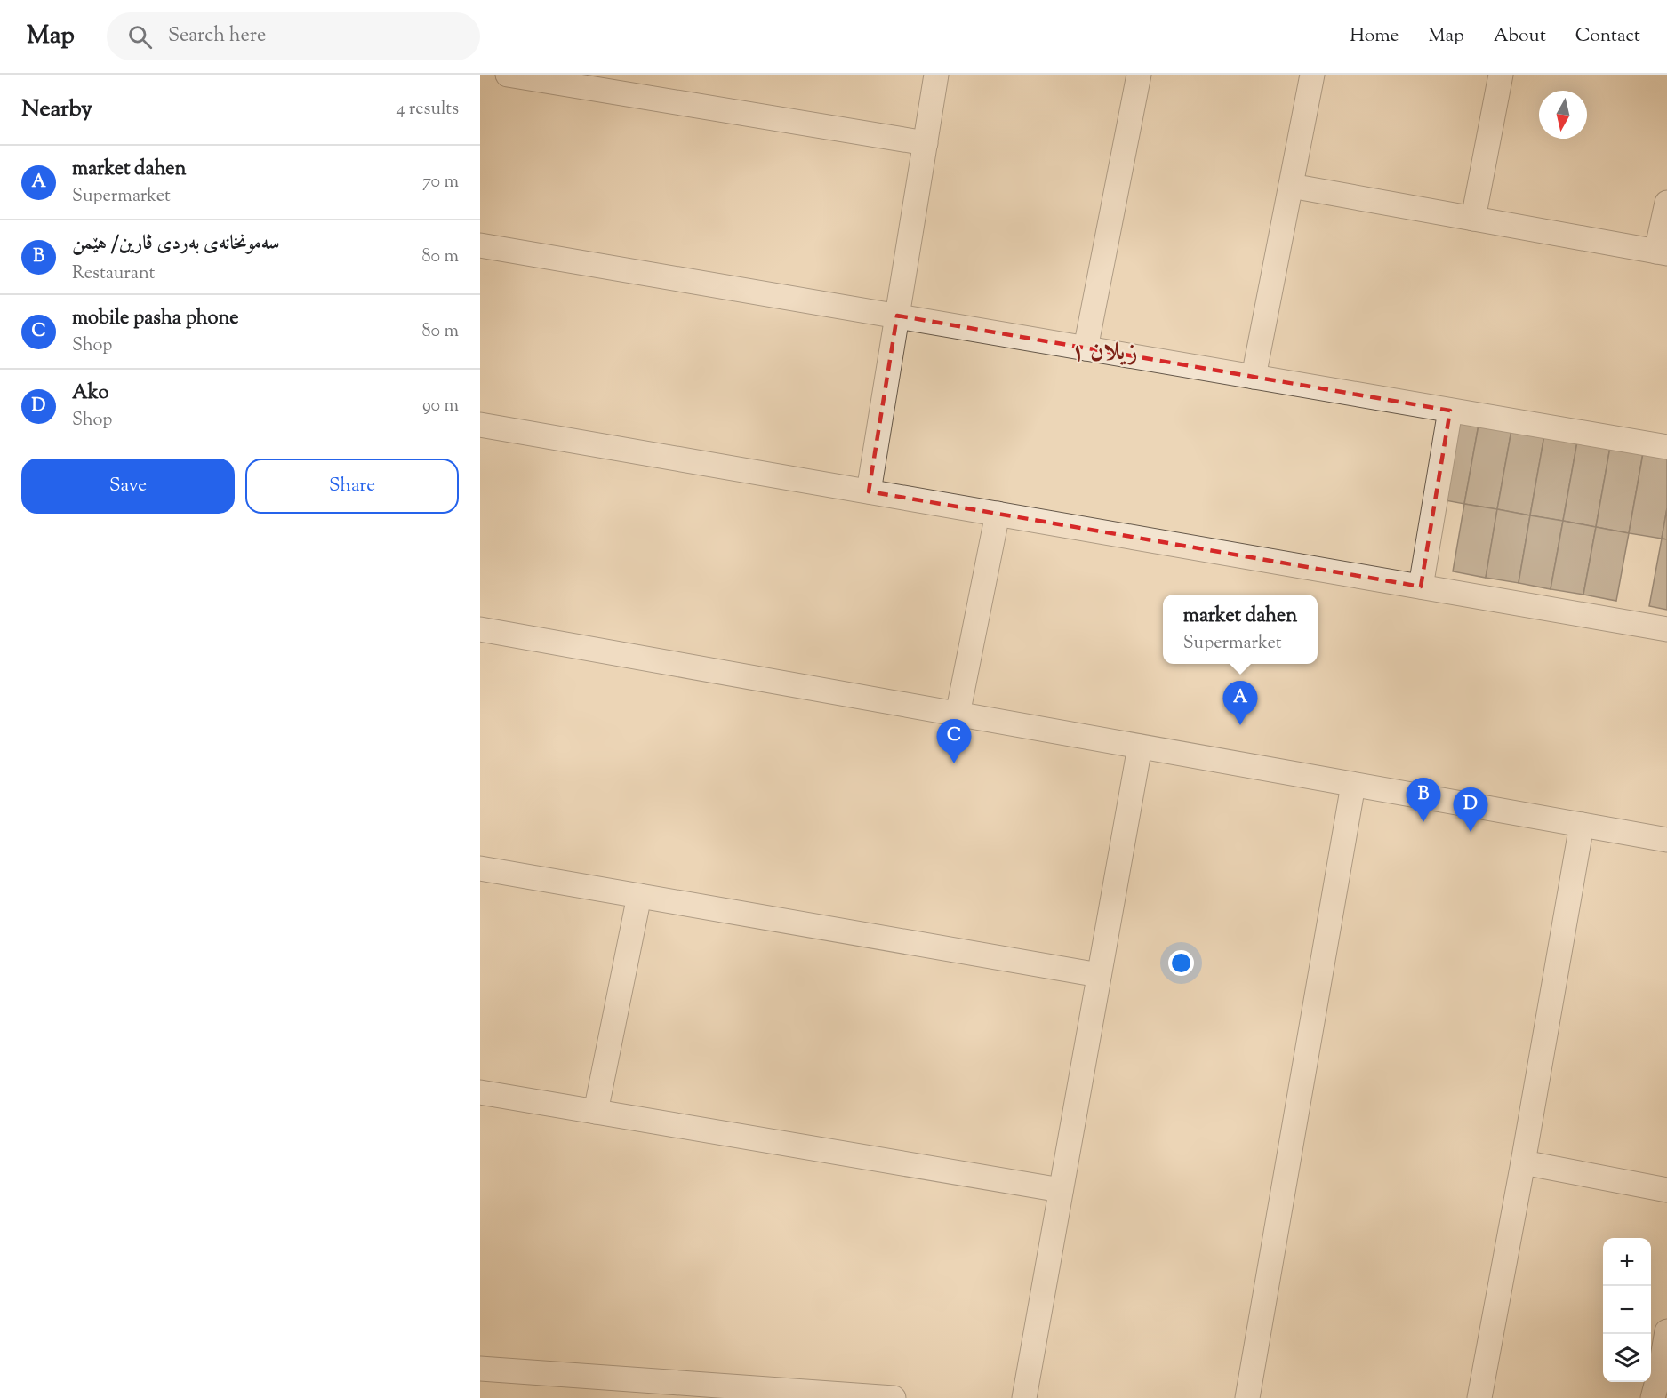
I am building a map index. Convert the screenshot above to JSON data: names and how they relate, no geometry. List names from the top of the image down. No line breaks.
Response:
{"districts":["زیلان ١"],"north":"bottom","page":{"header":"Map","search":"Search here","nav":["Home","Map","About","Contact"],"heading":["Nearby","4 results"],"list":[{"mark":"A","name":"market dahen","note":"Supermarket","value":"70 m"},{"mark":"B","name":"سەمونخانەی بەردی ڤارین/ هێمن","note":"Restaurant","value":"80 m"},{"mark":"C","name":"mobile pasha phone","note":"Shop","value":"80 m"},{"mark":"D","name":"Ako","note":"Shop","value":"90 m"}],"buttons":["Save","Share"],"popup":["market dahen","Supermarket"],"pins":["A","C","B","D"],"map_buttons":["+","−"]}}
